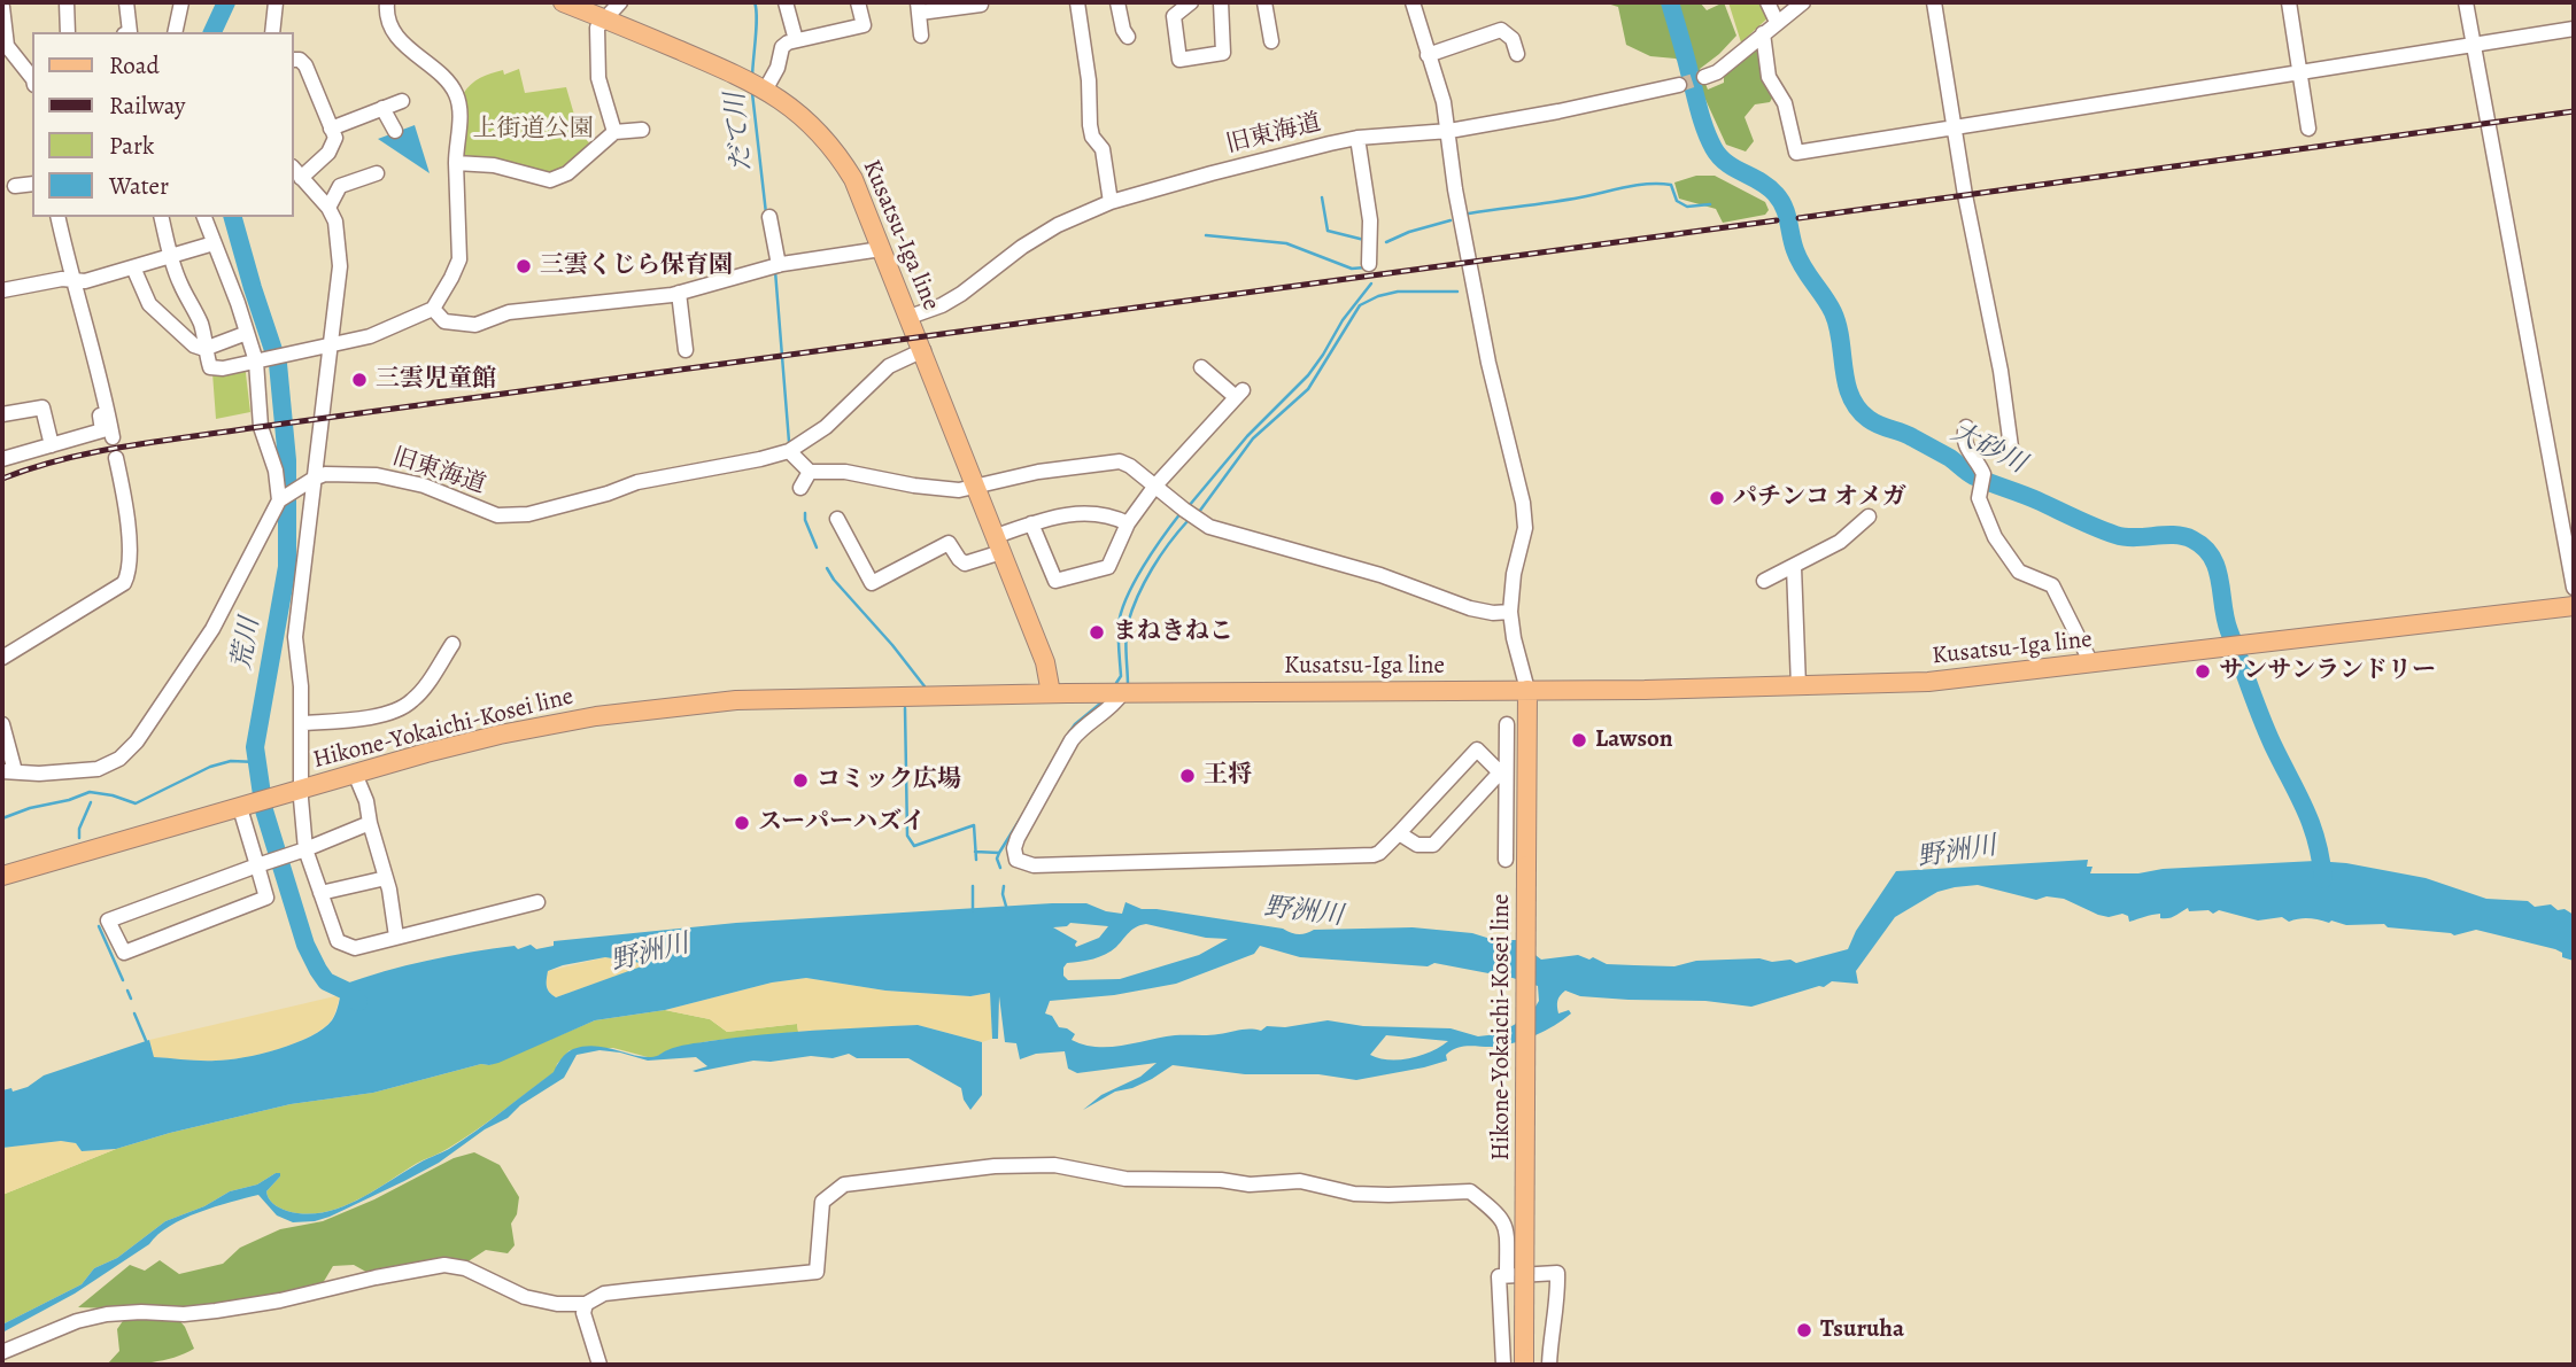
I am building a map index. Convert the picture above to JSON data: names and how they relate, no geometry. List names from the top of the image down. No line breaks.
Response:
{"streets":{"main road":["Kusatsu-Iga line","Hikone-Yokaichi-Kosei line"],"street":["旧東海道"]},"crossings":[["旧東海道","Kusatsu-Iga line"],["Kusatsu-Iga line","Hikone-Yokaichi-Kosei line"]],"water":["だて川","大砂川","荒川","野洲川"],"parks":["上街道公園"],"places":["三雲くじら保育園","三雲児童館","パチンコ オメガ","まねきねこ","サンサンランドリー","Lawson","王将","コミック広場","スーパーハズイ","Tsuruha"],"legend":["Road","Railway","Park","Water"]}
